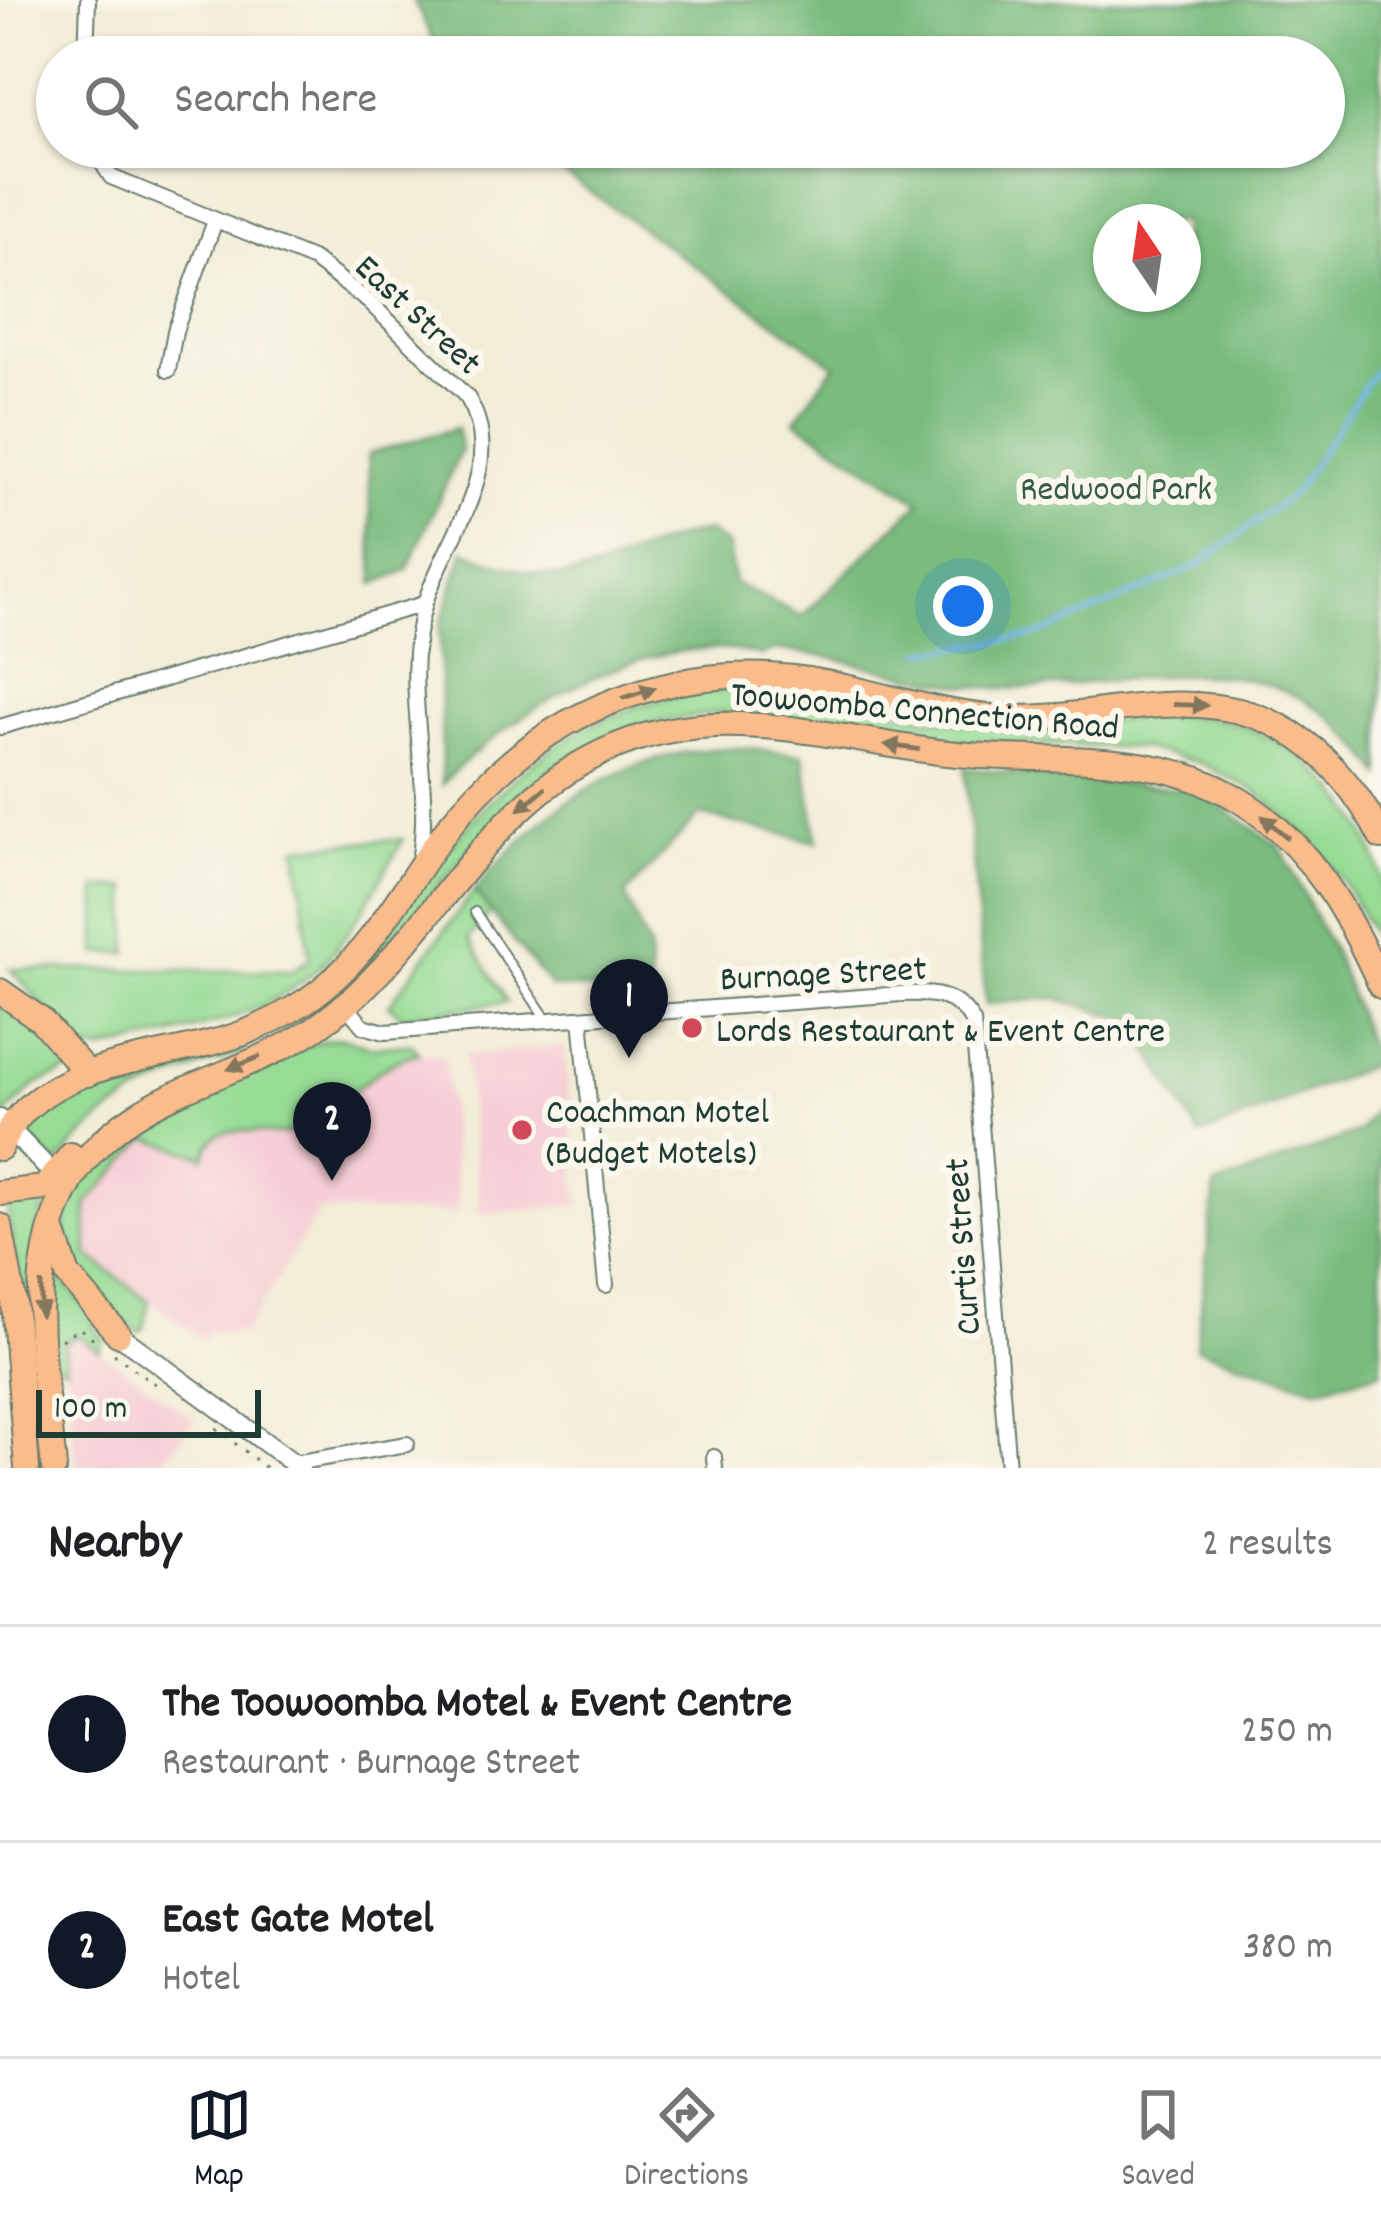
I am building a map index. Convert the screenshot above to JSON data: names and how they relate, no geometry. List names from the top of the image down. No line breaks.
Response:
{"streets":{"highway":["Toowoomba Connection Road"],"street":["East Street","Burnage Street","Curtis Street"]},"crossings":[["East Street","Toowoomba Connection Road"],["Toowoomba Connection Road","Burnage Street"],["Burnage Street","Curtis Street"]],"parks":["Redwood Park"],"places":["Lords Restaurant & Event Centre","Coachman Motel (Budget Motels)"],"scale_bar":"100 m","north":"top","page":{"search":"Search here","pins":["1","2"],"scale":"100 m","heading":["Nearby","2 results"],"list":[{"mark":"1","name":"The Toowoomba Motel & Event Centre","note":"Restaurant · Burnage Street","value":"250 m"},{"mark":"2","name":"East Gate Motel","note":"Hotel","value":"380 m"}],"nav":["Map","Directions","Saved"]}}
